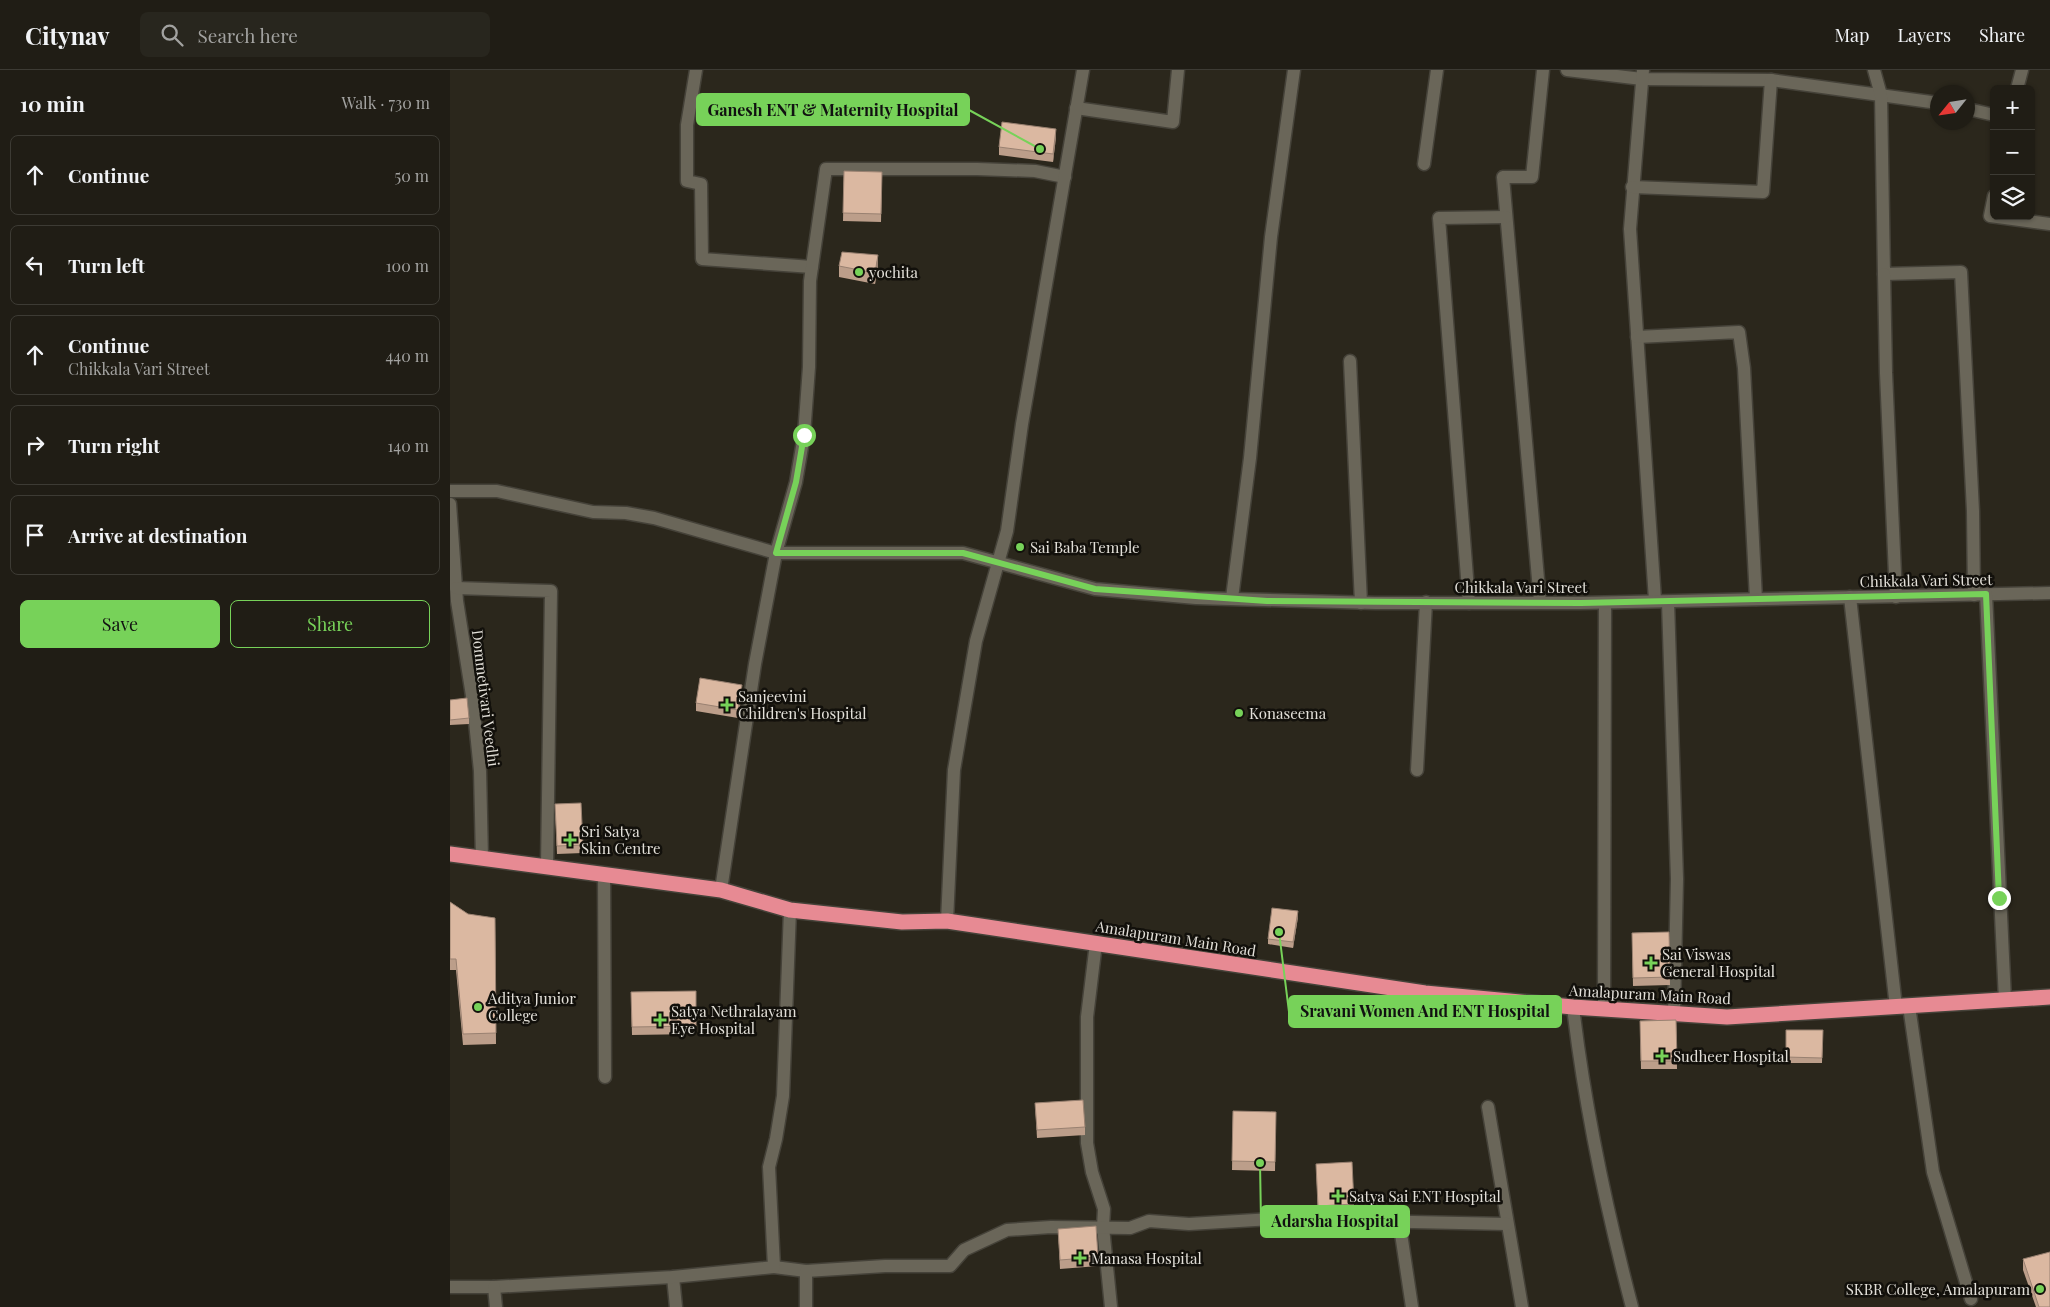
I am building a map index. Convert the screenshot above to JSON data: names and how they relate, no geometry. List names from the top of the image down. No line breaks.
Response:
{"streets":{"highway":["Amalapuram Main Road"],"street":["Chikkala Vari Street","Dommetivari Veedhi"]},"crossings":[["Dommetivari Veedhi","Amalapuram Main Road"]],"places":{"other":["Ganesh ENT & Maternity Hospital","yochita","Sai Baba Temple","Konaseema","Sravani Women And ENT Hospital","Aditya Junior College","Adarsha Hospital","SKBR College, Amalapuram"],"health":["Sanjeevini Children's Hospital","Sri Satya Skin Centre","Sai Viswas General Hospital","Satya Nethralayam Eye Hospital","Sudheer Hospital","Satya Sai ENT Hospital","Manasa Hospital"]},"north":"bottom left","page":{"header":"Citynav","search":"Search here","nav":["Map","Layers","Share"],"heading":["10 min","Walk · 730 m"],"map_buttons":["+","−"],"list":[["Continue","50 m"],["Turn left","100 m"],["Continue","Chikkala Vari Street","440 m"],["Turn right","140 m"],"Arrive at destination"],"buttons":["Save","Share"]}}
